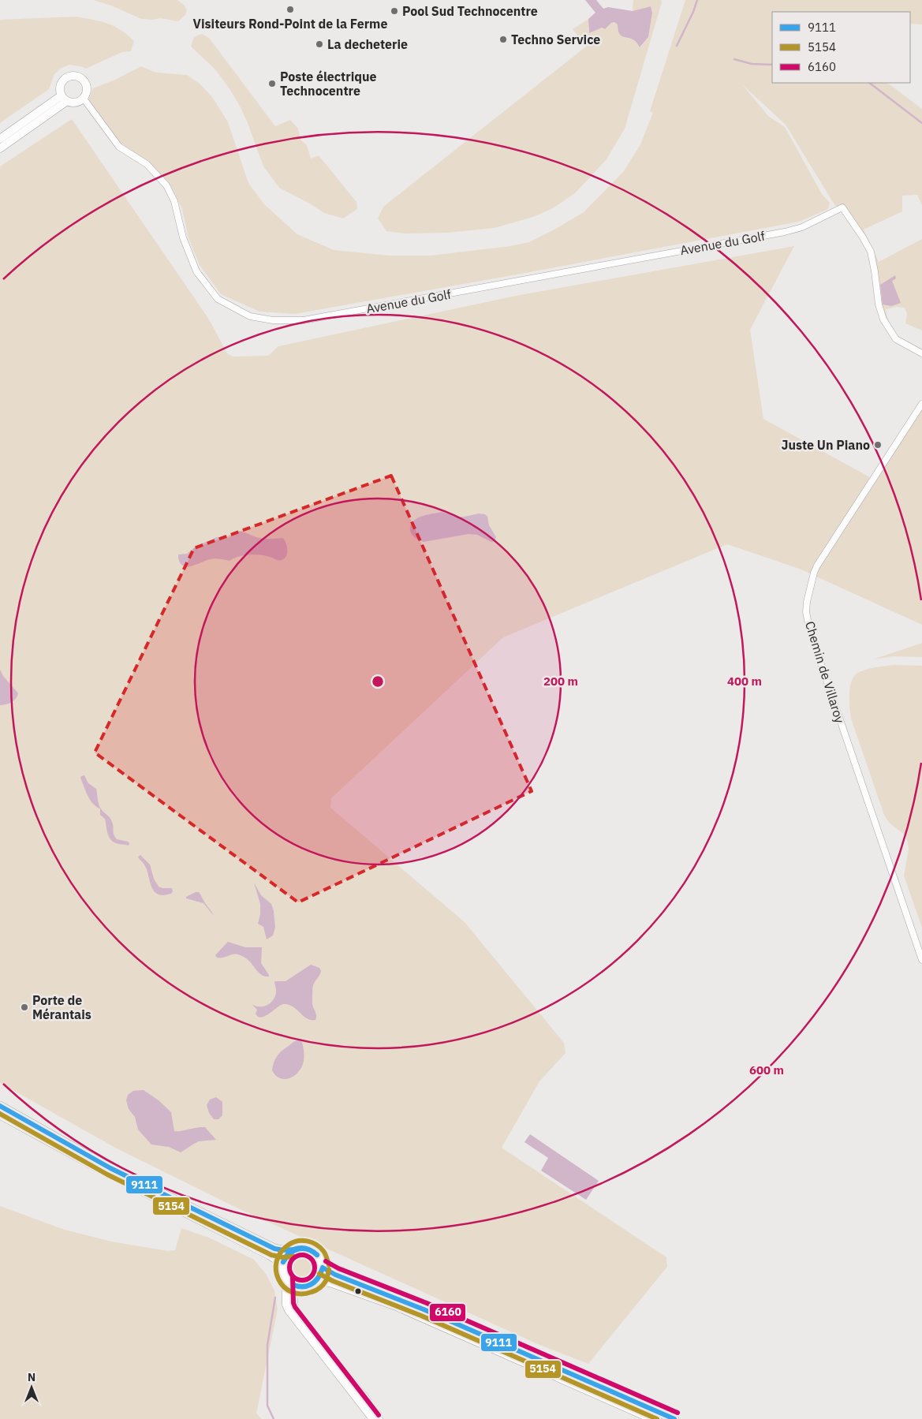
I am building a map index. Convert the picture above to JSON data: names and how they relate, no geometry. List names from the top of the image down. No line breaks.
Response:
{"streets":{"street":["Avenue du Golf","Chemin de Villaroy"]},"places":["Visiteurs Rond-Point de la Ferme","Pool Sud Technocentre","Techno Service","La decheterie","Poste électrique Technocentre","Juste Un Piano","Porte de Mérantais"],"lines":["transit line 9111","transit line 5154","transit line 6160"],"legend":["9111","5154","6160"],"north":"top","rings":["200 m","400 m","600 m"]}
